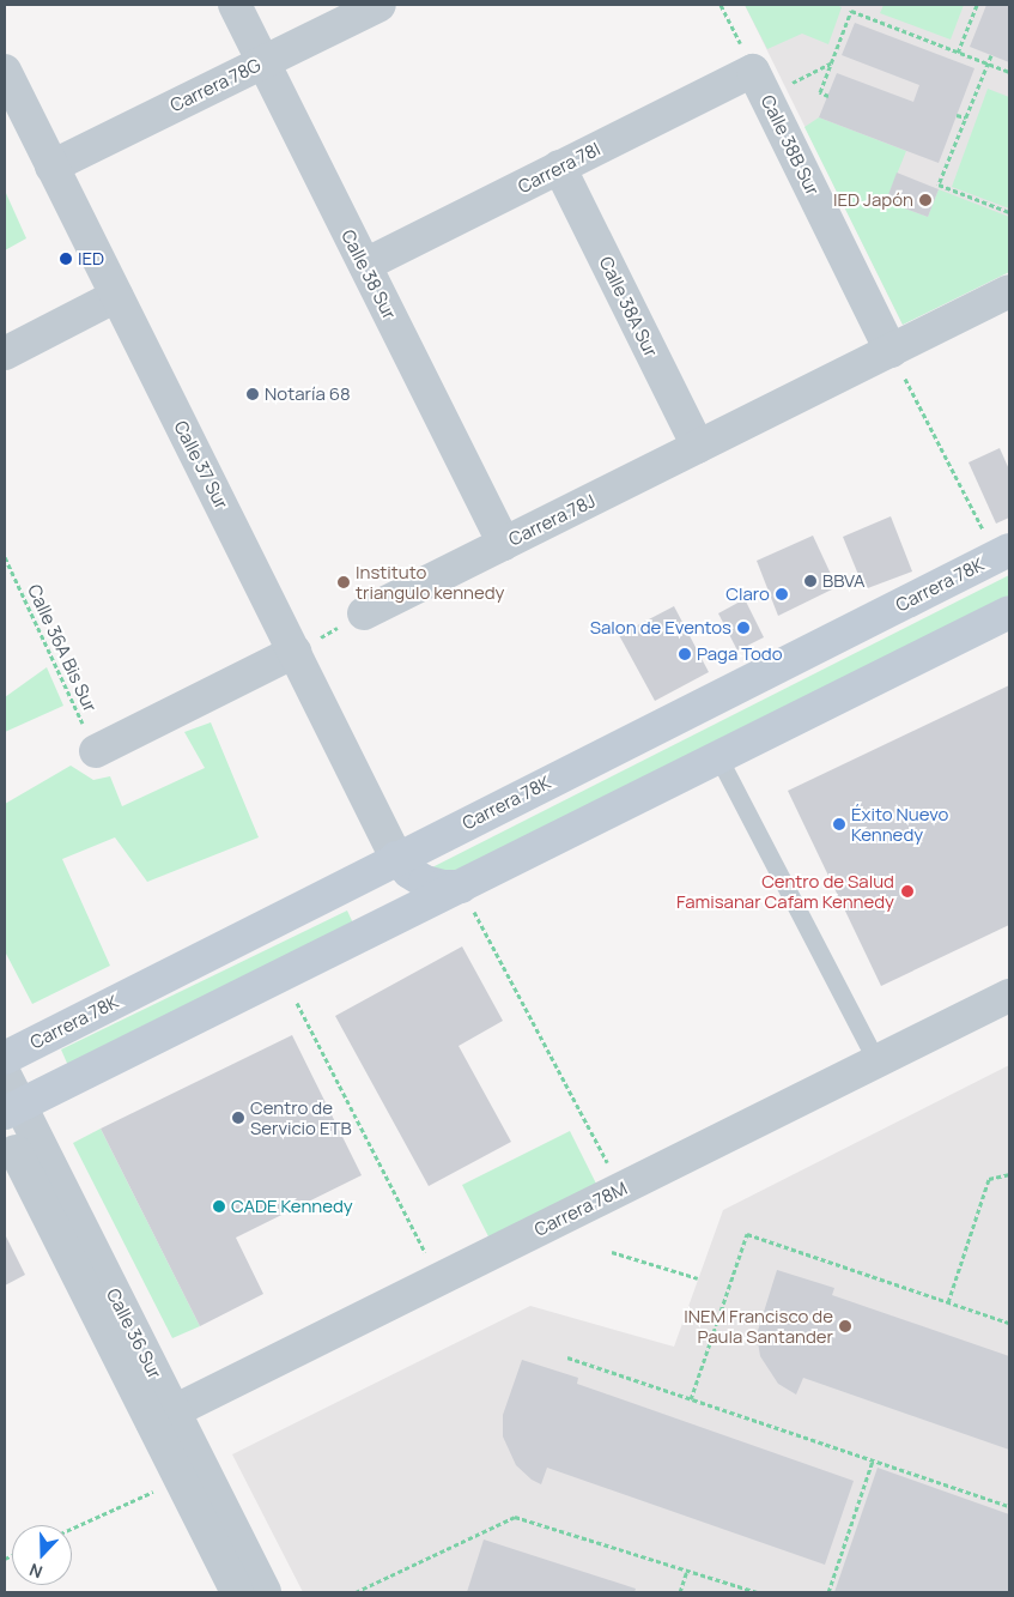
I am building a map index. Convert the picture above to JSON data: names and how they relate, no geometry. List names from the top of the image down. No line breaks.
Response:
{"streets":{"main road":["Carrera 78K"],"street":["Carrera 78G","Calle 38B Sur","Carrera 78I","Calle 38 Sur","Calle 38A Sur","Calle 37 Sur","Carrera 78J","Carrera 78M","Calle 36 Sur"],"path":["Calle 36A Bis Sur"]},"crossings":[["Carrera 78G","Calle 38 Sur"],["Carrera 78G","Calle 37 Sur"],["Calle 38B Sur","Carrera 78I"],["Calle 38B Sur","Carrera 78J"],["Carrera 78I","Calle 38 Sur"],["Carrera 78I","Calle 38A Sur"],["Calle 38 Sur","Carrera 78J"],["Calle 38A Sur","Carrera 78J"],["Calle 37 Sur","Carrera 78K"],["Carrera 78M","Calle 36 Sur"]],"places":["IED Japón","IED","Notaría 68","BBVA","Instituto triangulo kennedy","Claro","Salon de Eventos","Paga Todo","Éxito Nuevo Kennedy","Centro de Salud Famisanar Cafam Kennedy","Centro de Servicio ETB","CADE Kennedy","INEM Francisco de Paula Santander"],"north":"bottom"}
